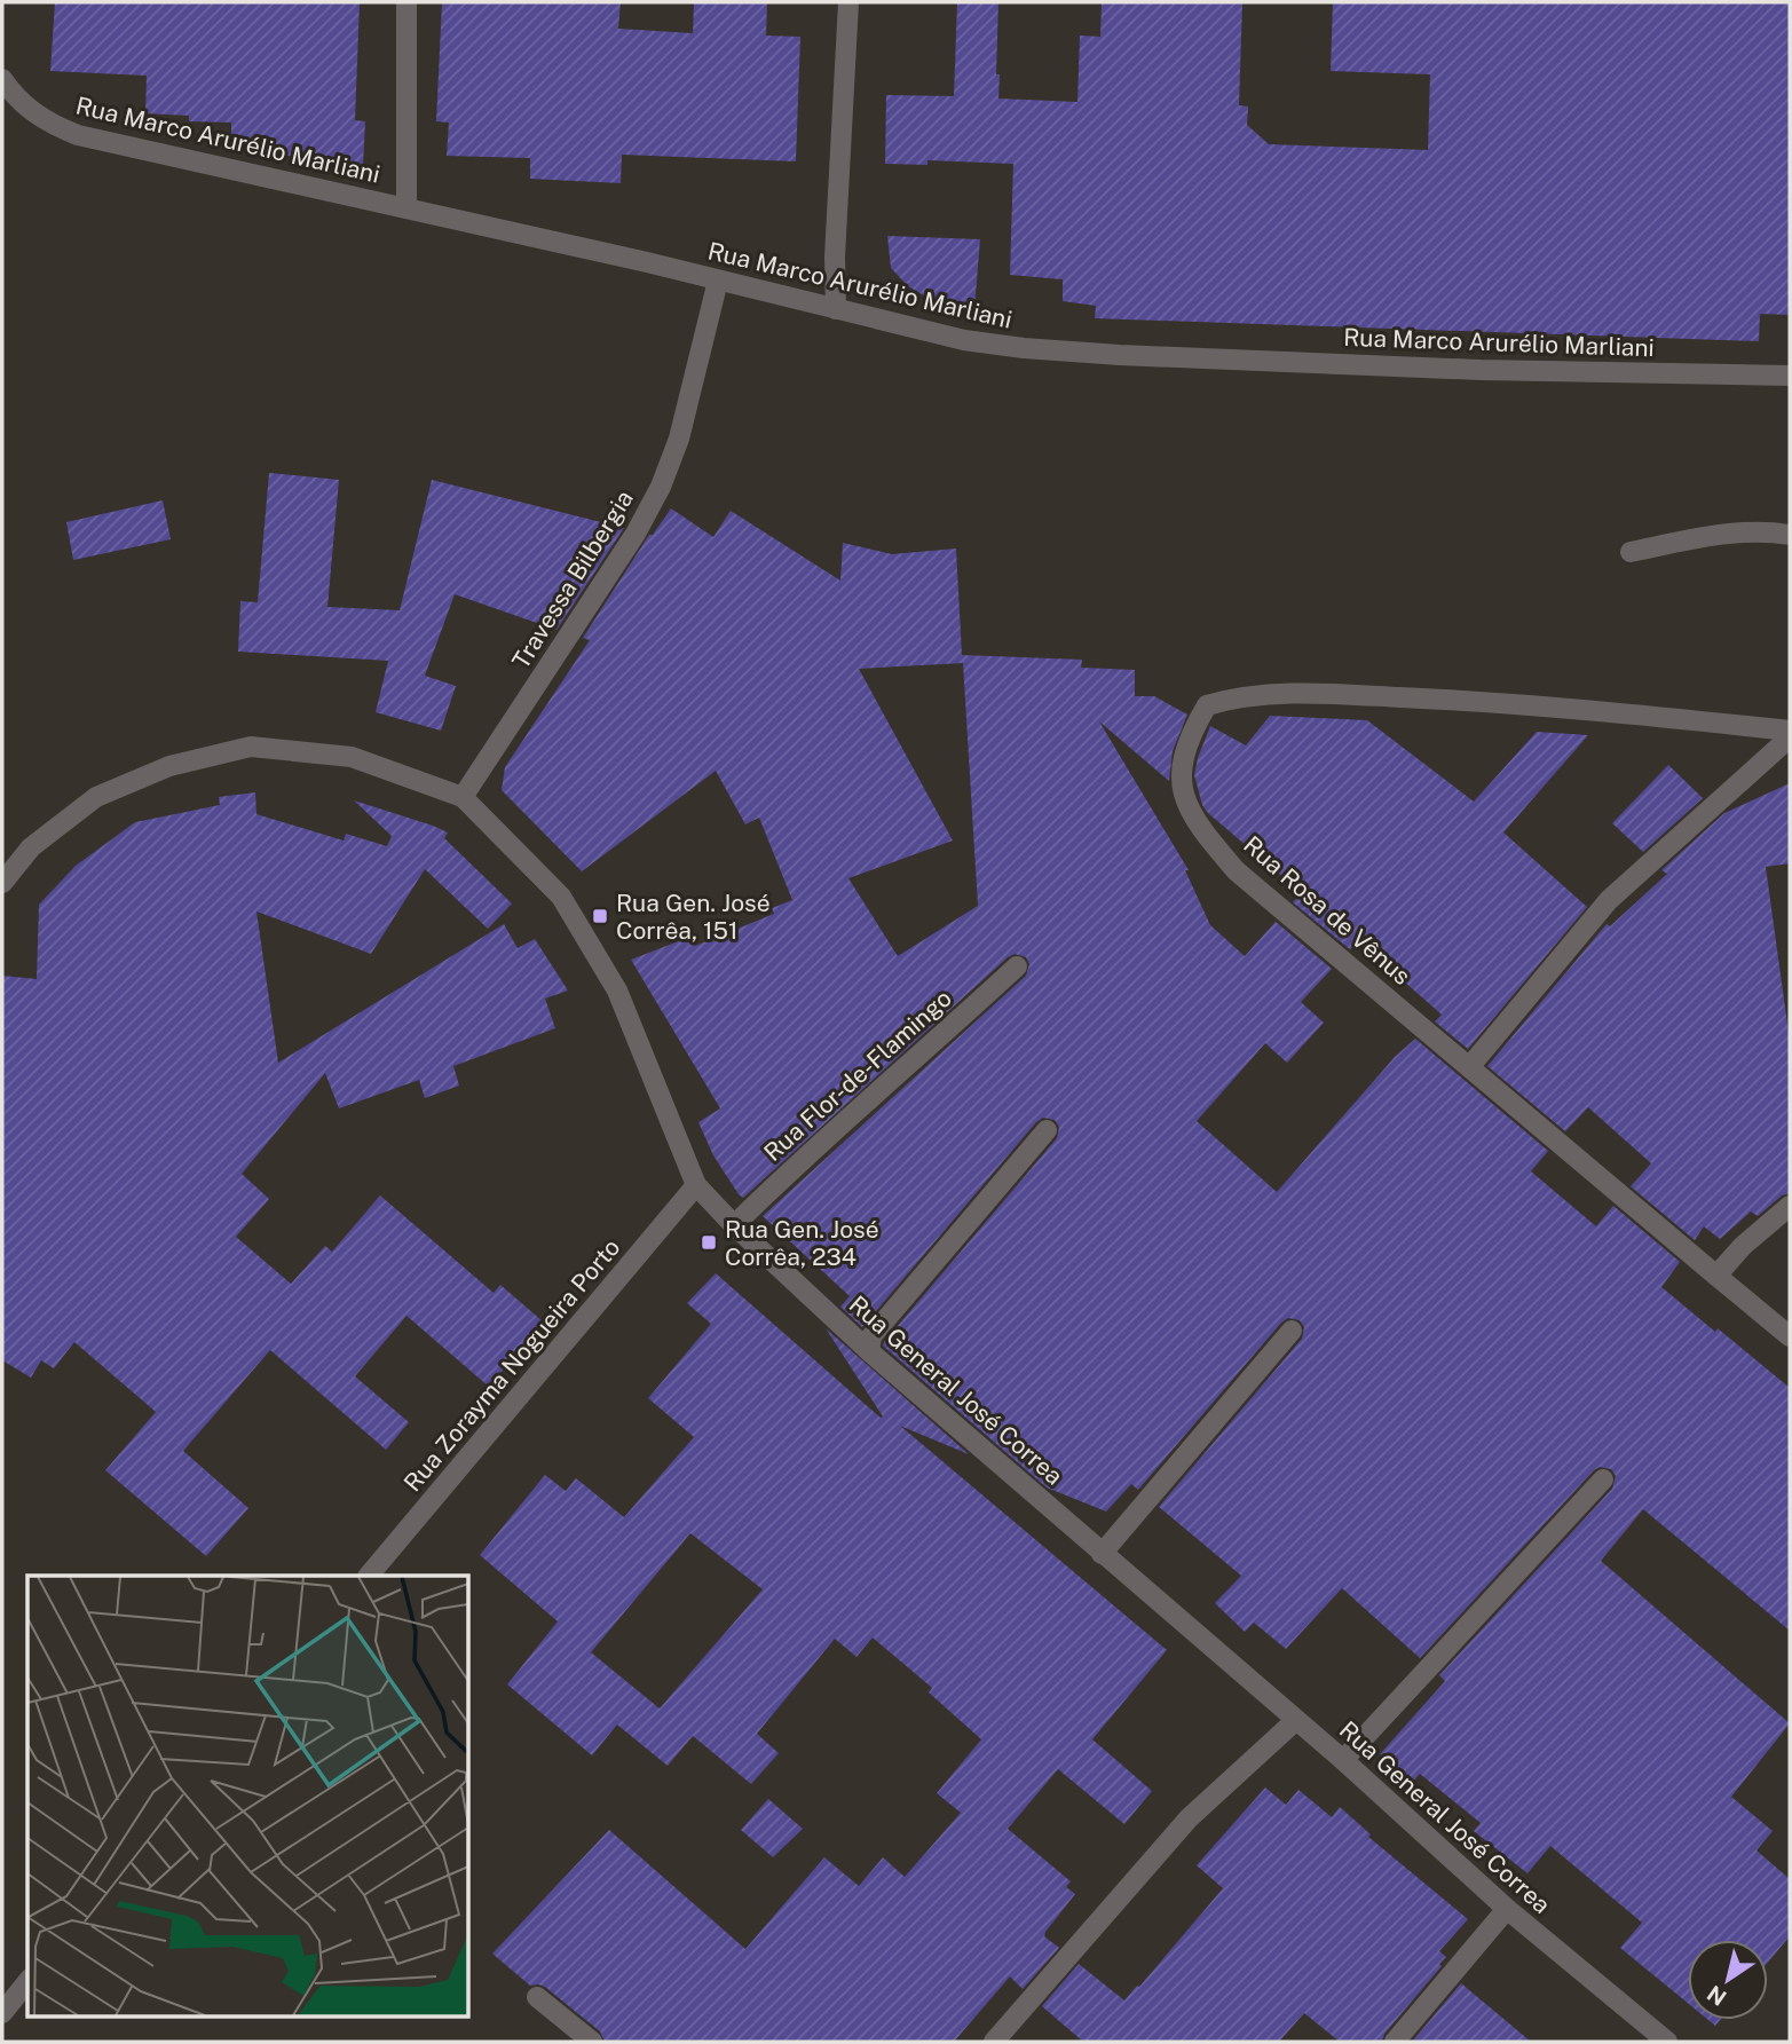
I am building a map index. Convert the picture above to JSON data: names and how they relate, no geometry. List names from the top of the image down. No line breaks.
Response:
{"streets":{"street":["Rua Marco Arurélio Marliani","Travessa Bilbergia","Rua Rosa de Vênus","Rua Flor-de-Flamingo","Rua Zorayma Nogueira Porto","Rua General José Correa"]},"crossings":[["Rua Marco Arurélio Marliani","Travessa Bilbergia"],["Travessa Bilbergia","Rua General José Correa"],["Rua Flor-de-Flamingo","Rua General José Correa"],["Rua Zorayma Nogueira Porto","Rua General José Correa"]],"places":{"transit":["Rua Gen. José Corrêa, 151","Rua Gen. José Corrêa, 234"]},"north":"bottom left"}
